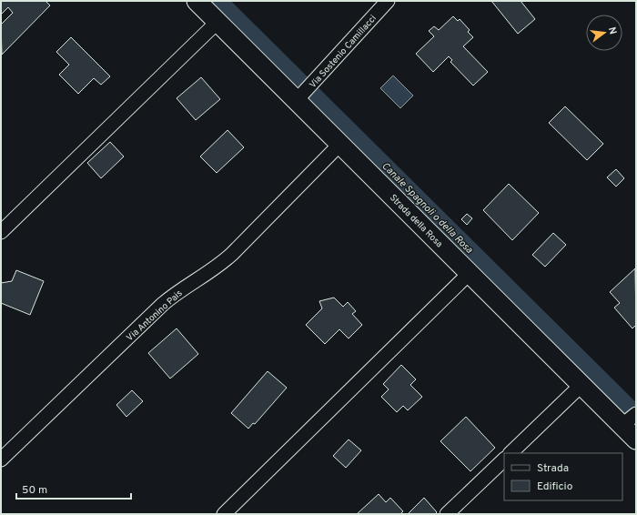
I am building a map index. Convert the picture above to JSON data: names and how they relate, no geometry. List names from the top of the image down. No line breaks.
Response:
{"streets":{"street":["Via Sostenio Camillacci","Strada della Rosa","Via Antonino Pais"]},"crossings":[["Via Sostenio Camillacci","Strada della Rosa"],["Strada della Rosa","Via Antonino Pais"]],"water":["Canale Spagnoli o della Rosa"],"legend":["Strada","Edificio"],"scale_bar":"50 m","north":"right"}
